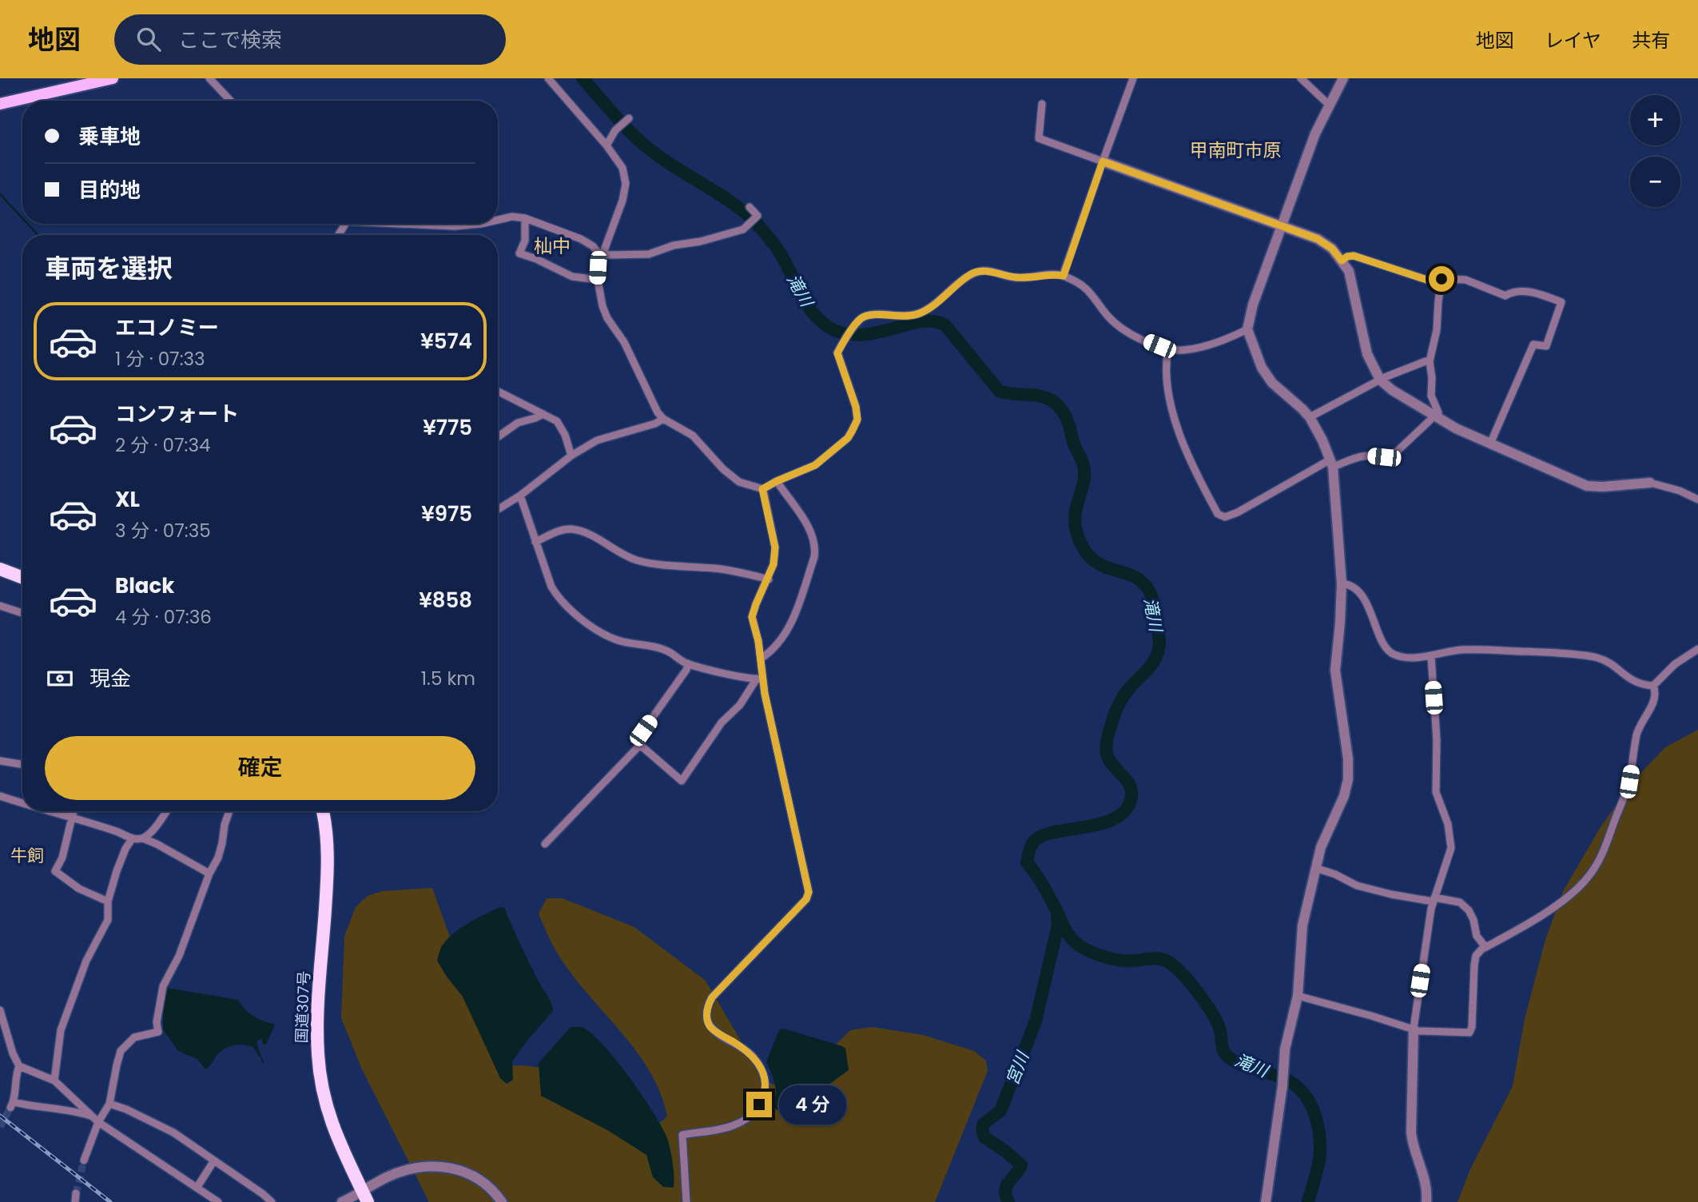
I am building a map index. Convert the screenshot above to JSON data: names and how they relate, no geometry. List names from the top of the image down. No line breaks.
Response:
{"streets":{"highway":["国道307号"]},"districts":["甲南町市原","杣中","牛飼"],"water":["滝川","宮川"],"page":{"header":"地図","search":"ここで検索","nav":["地図","レイヤ","共有"],"map_buttons":["+","−"],"banner":["乗車地","目的地"],"heading":"車両を選択","list":[{"name":"エコノミー","note":"1 分 · 07:33","value":"¥574"},{"name":"コンフォート","note":"2 分 · 07:34","value":"¥775"},{"name":"XL","note":"3 分 · 07:35","value":"¥975"},{"name":"Black","note":"4 分 · 07:36","value":"¥858"}],"pay":["現金","1.5 km"],"buttons":"確定","bubble":"4 分"}}
